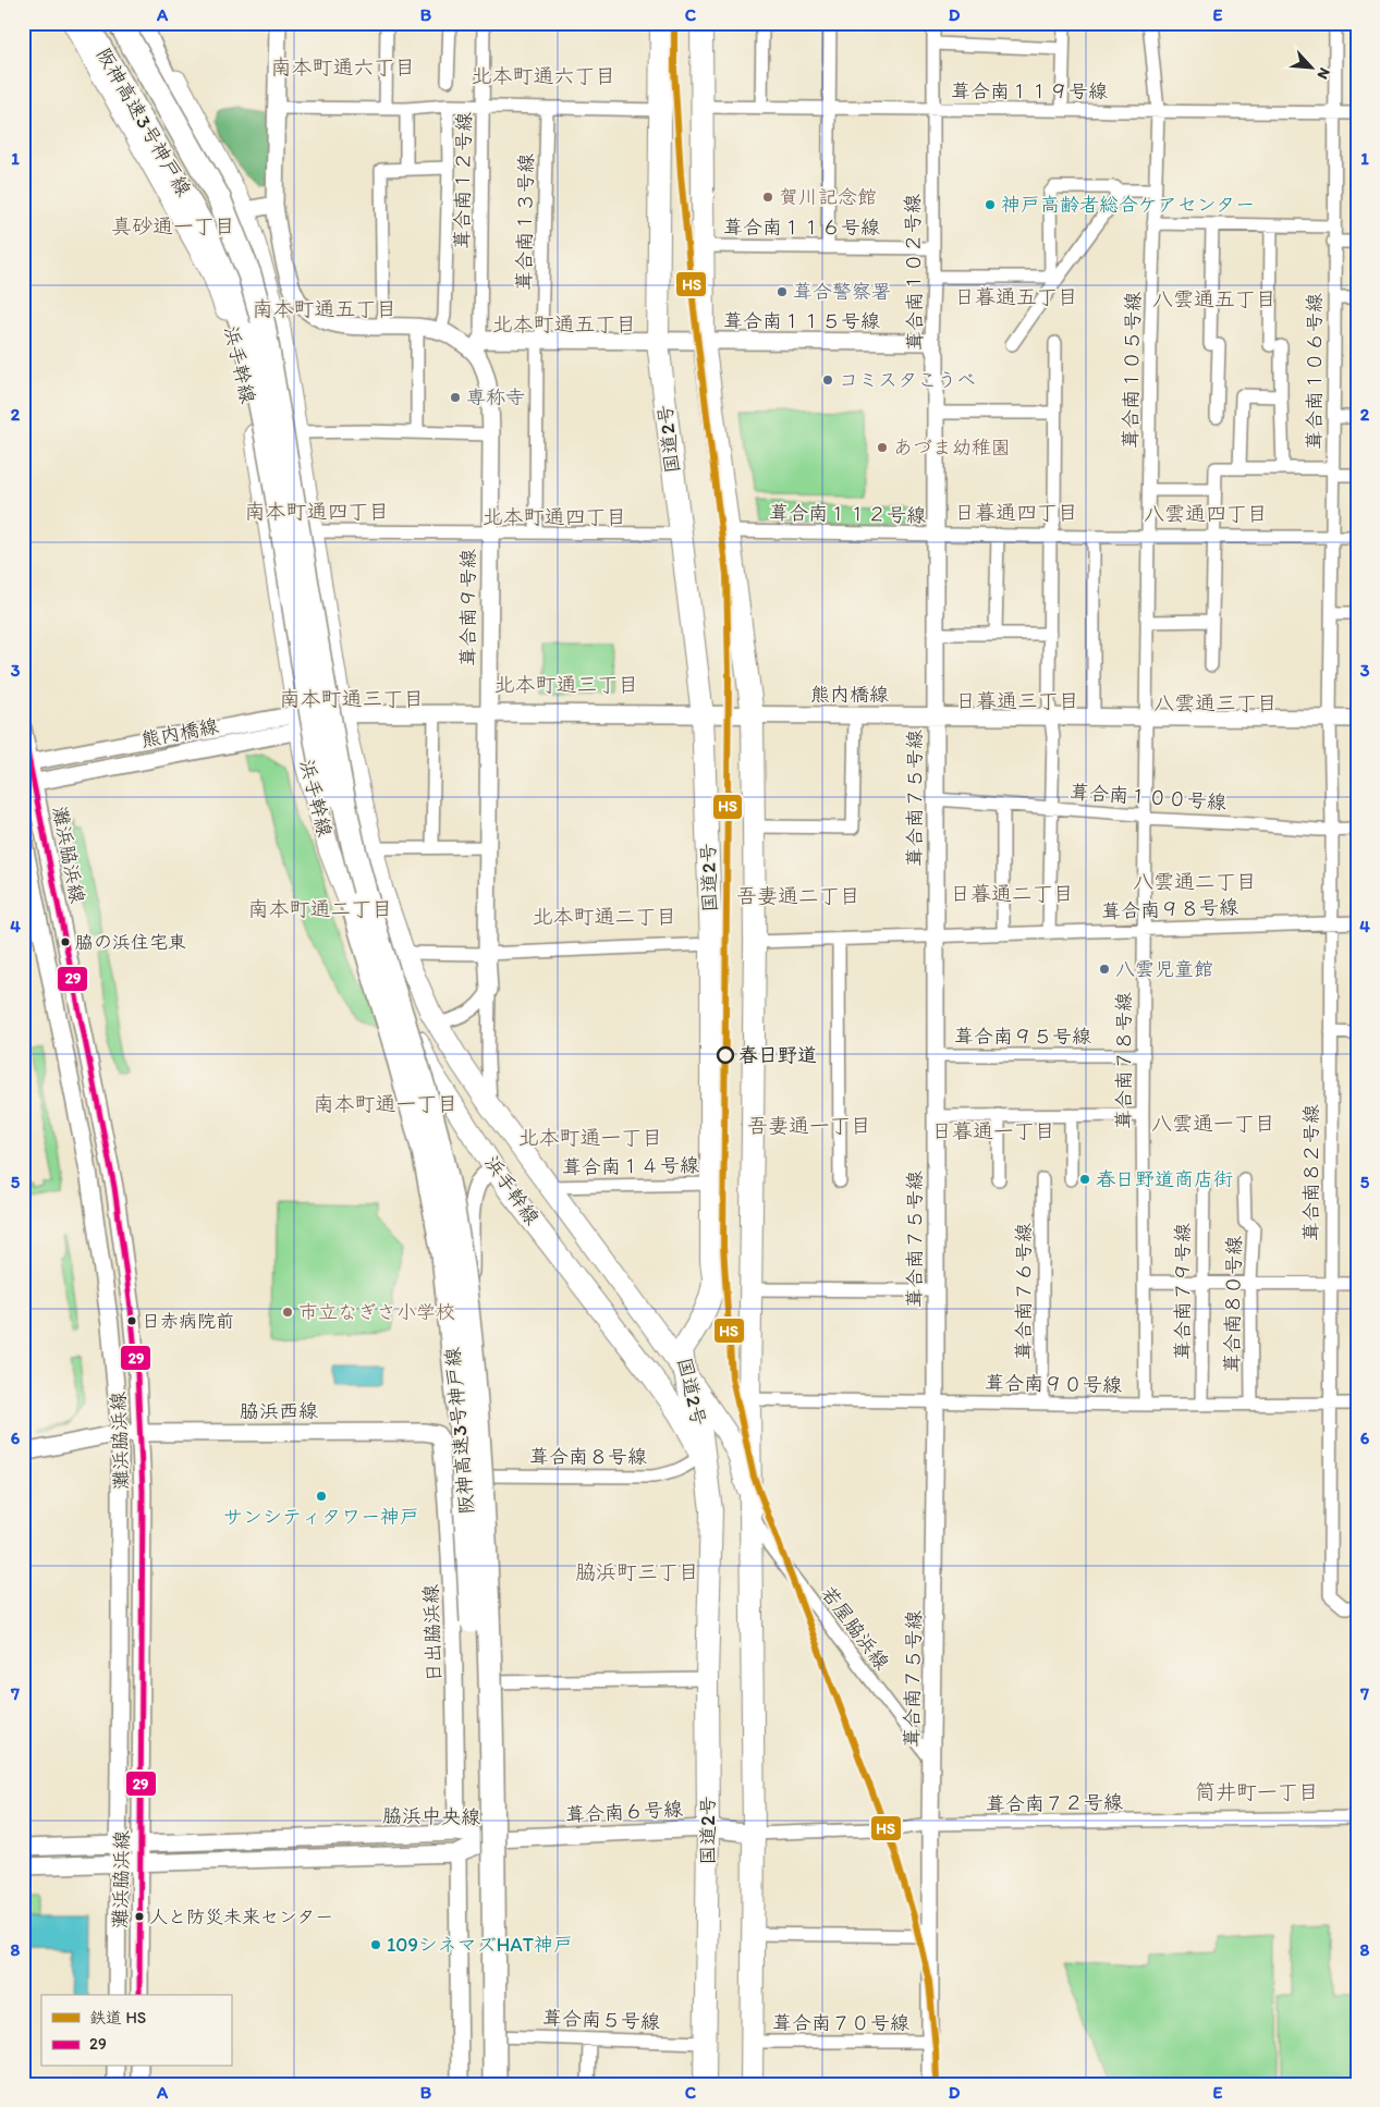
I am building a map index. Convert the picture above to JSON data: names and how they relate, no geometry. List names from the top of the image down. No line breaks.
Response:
{"streets":{"highway":["阪神高速3号神戸線","国道2号"],"main road":["浜手幹線"],"street":["葺合南１１９号線","葺合南１２号線","葺合南１３号線","葺合南１１６号線","葺合南１０２号線","葺合南１１５号線","葺合南１０５号線","葺合南１０６号線","葺合南１１２号線","葺合南９号線","熊内橋線","葺合南１００号線","葺合南７５号線","灘浜脇浜線","葺合南９８号線","葺合南９５号線","葺合南７８号線","葺合南１４号線","葺合南８２号線","葺合南７６号線","葺合南７９号線","葺合南８０号線","葺合南９０号線","脇浜西線","葺合南８号線","若屋脇浜線","日出脇浜線","葺合南７２号線","葺合南６号線","脇浜中央線","葺合南５号線","葺合南７０号線"]},"crossings":[["葺合南１１９号線","葺合南１０２号線"],["葺合南１１９号線","葺合南１０５号線"],["葺合南１１９号線","葺合南１０６号線"],["葺合南１２号線","葺合南１１５号線"],["葺合南１２号線","葺合南９号線"],["葺合南１３号線","葺合南１１５号線"],["葺合南１１６号線","葺合南１０２号線"],["葺合南１０２号線","葺合南１１５号線"],["葺合南１０２号線","葺合南１１２号線"],["葺合南１０２号線","熊内橋線"],["葺合南１０２号線","葺合南７５号線"],["葺合南１１５号線","国道2号"],["葺合南１１５号線","葺合南９号線"],["浜手幹線","国道2号"],["浜手幹線","葺合南９号線"],["浜手幹線","熊内橋線"],["浜手幹線","葺合南１４号線"],["浜手幹線","葺合南８号線"],["浜手幹線","若屋脇浜線"],["葺合南１０５号線","葺合南１１２号線"],["葺合南１０５号線","熊内橋線"],["葺合南１０５号線","葺合南７８号線"],["葺合南１０６号線","葺合南１１２号線"],["葺合南１０６号線","熊内橋線"],["葺合南１０６号線","葺合南８２号線"],["国道2号","熊内橋線"],["国道2号","葺合南１４号線"],["国道2号","葺合南６号線"],["国道2号","葺合南５号線"],["葺合南９号線","熊内橋線"],["熊内橋線","葺合南７５号線"],["熊内橋線","灘浜脇浜線"],["熊内橋線","葺合南７８号線"],["熊内橋線","葺合南８２号線"],["葺合南１００号線","葺合南７５号線"],["葺合南１００号線","葺合南７８号線"],["葺合南１００号線","葺合南８２号線"],["葺合南７５号線","葺合南９８号線"],["葺合南７５号線","葺合南９５号線"],["葺合南７５号線","葺合南９０号線"],["葺合南７５号線","若屋脇浜線"],["葺合南７５号線","葺合南７２号線"],["葺合南７５号線","葺合南７０号線"],["灘浜脇浜線","脇浜西線"],["灘浜脇浜線","脇浜中央線"],["葺合南９８号線","葺合南７８号線"],["葺合南９８号線","葺合南８２号線"],["葺合南９５号線","葺合南７８号線"],["葺合南７８号線","葺合南９０号線"],["葺合南８２号線","葺合南９０号線"],["葺合南７６号線","葺合南９０号線"],["葺合南７９号線","葺合南９０号線"],["葺合南８０号線","葺合南９０号線"],["脇浜西線","日出脇浜線"],["日出脇浜線","脇浜中央線"],["葺合南７２号線","葺合南６号線"],["葺合南６号線","脇浜中央線"]],"districts":["南本町通六丁目","北本町通六丁目","真砂通一丁目","日暮通五丁目","八雲通五丁目","南本町通五丁目","北本町通五丁目","南本町通四丁目","日暮通四丁目","八雲通四丁目","北本町通四丁目","北本町通三丁目","南本町通三丁目","日暮通三丁目","八雲通三丁目","八雲通二丁目","日暮通二丁目","吾妻通二丁目","南本町通二丁目","北本町通二丁目","南本町通一丁目","八雲通一丁目","吾妻通一丁目","日暮通一丁目","北本町通一丁目","脇浜町三丁目","筒井町一丁目"],"places":["賀川記念館","神戸高齢者総合ケアセンター","葺合警察署","コミスタこうべ","専称寺","あづま幼稚園","脇の浜住宅東","八雲児童館","春日野道","春日野道商店街","市立なぎさ小学校","日赤病院前","サンシティタワー神戸","人と防災未来センター","109シネマズHAT神戸"],"lines":["rail line HS","transit line 29"],"legend":["鉄道 HS","29"],"north":"bottom right","grid":{"columns":["A","B","C","D","E"],"rows":["1","2","3","4","5","6","7","8"]}}
